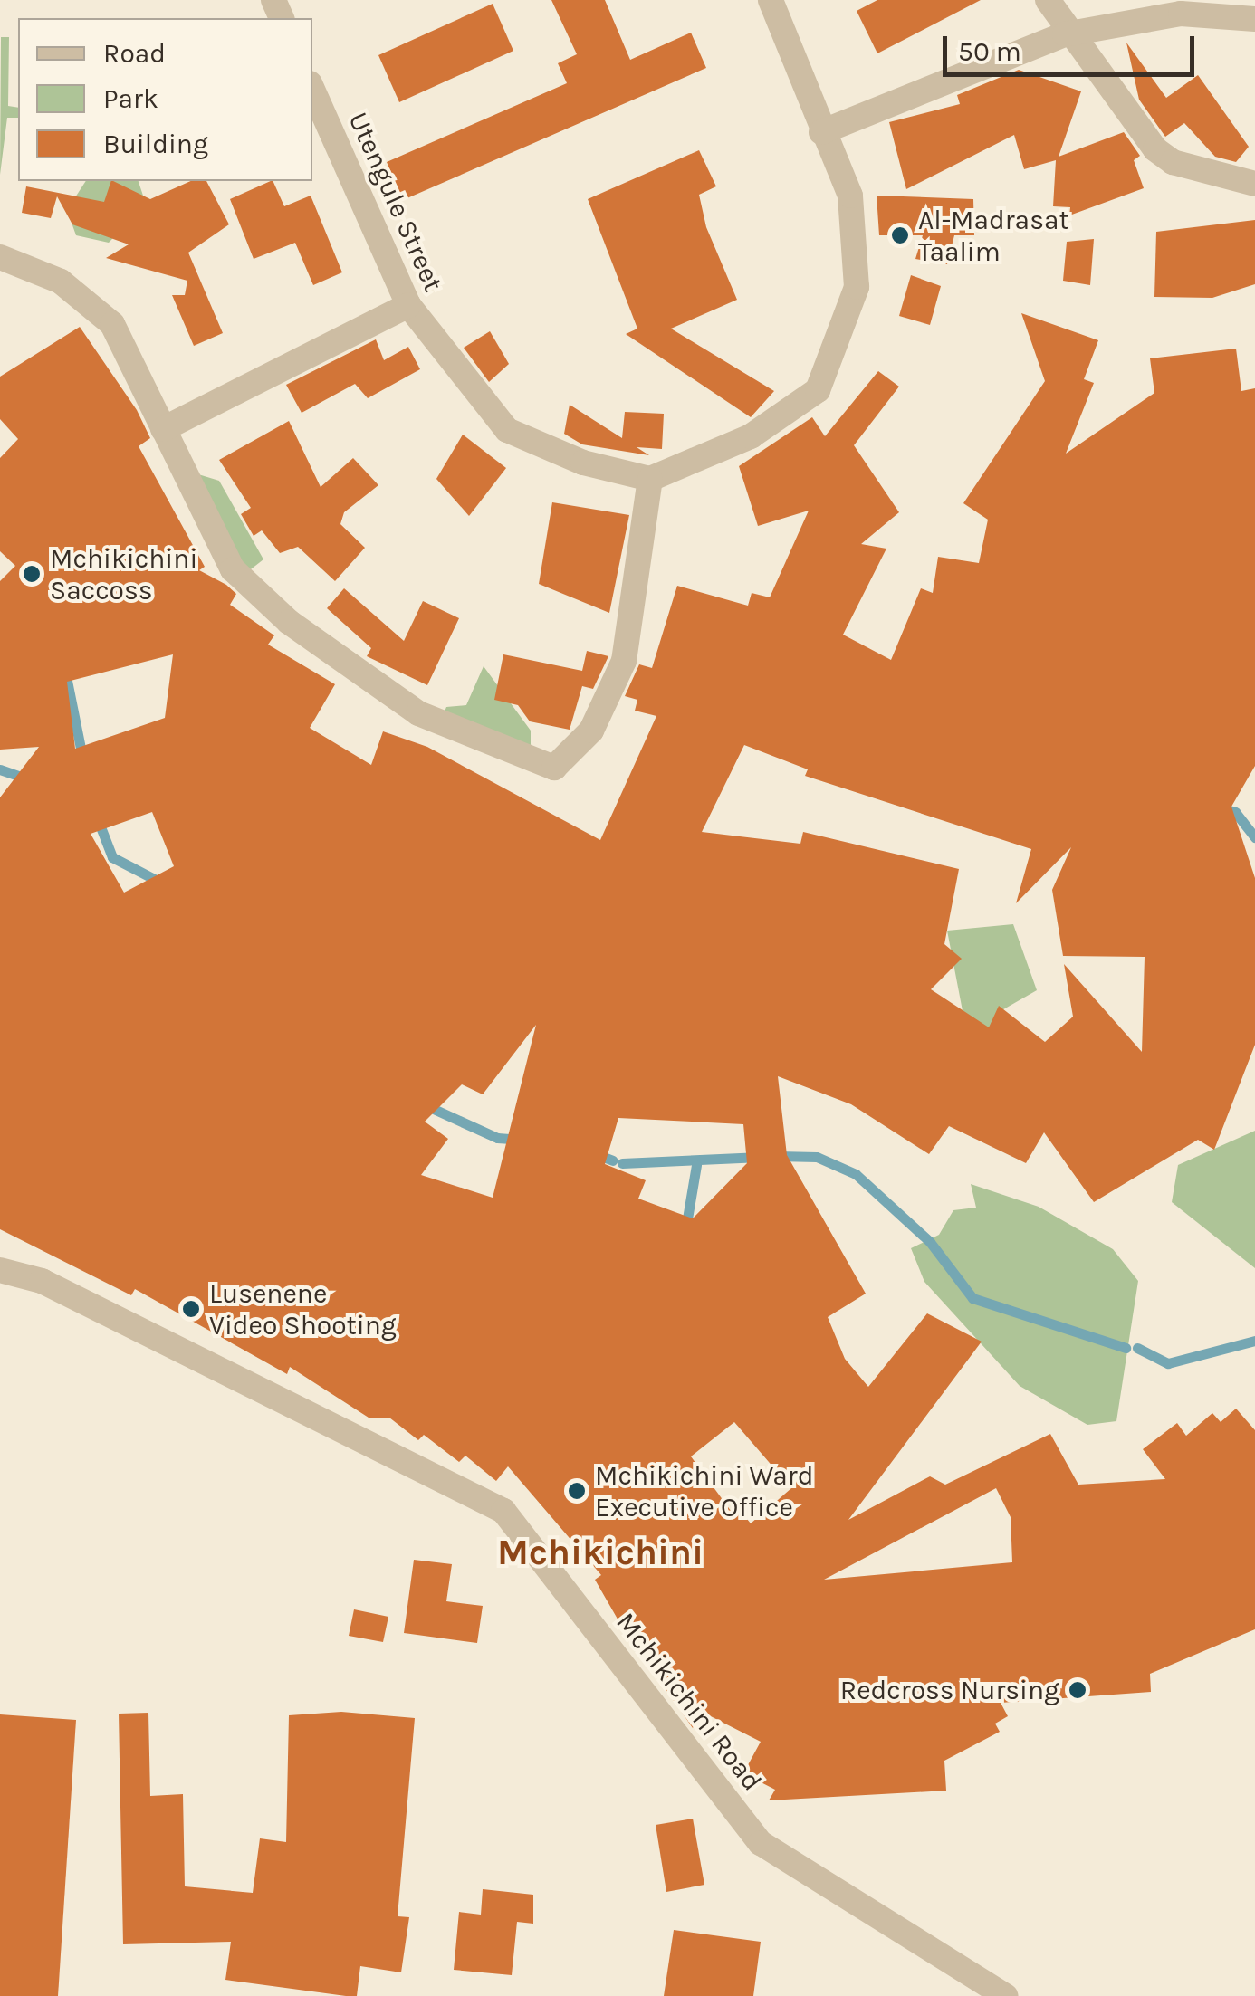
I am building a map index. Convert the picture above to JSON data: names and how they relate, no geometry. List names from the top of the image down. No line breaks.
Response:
{"streets":{"street":["Utengule Street","Mchikichini Road"]},"districts":["Mchikichini"],"places":["Al-Madrasat Taalim","Mchikichini Saccoss","Lusenene Video Shooting","Mchikichini Ward Executive Office","Redcross Nursing"],"legend":["Road","Park","Building"],"scale_bar":"50 m"}
